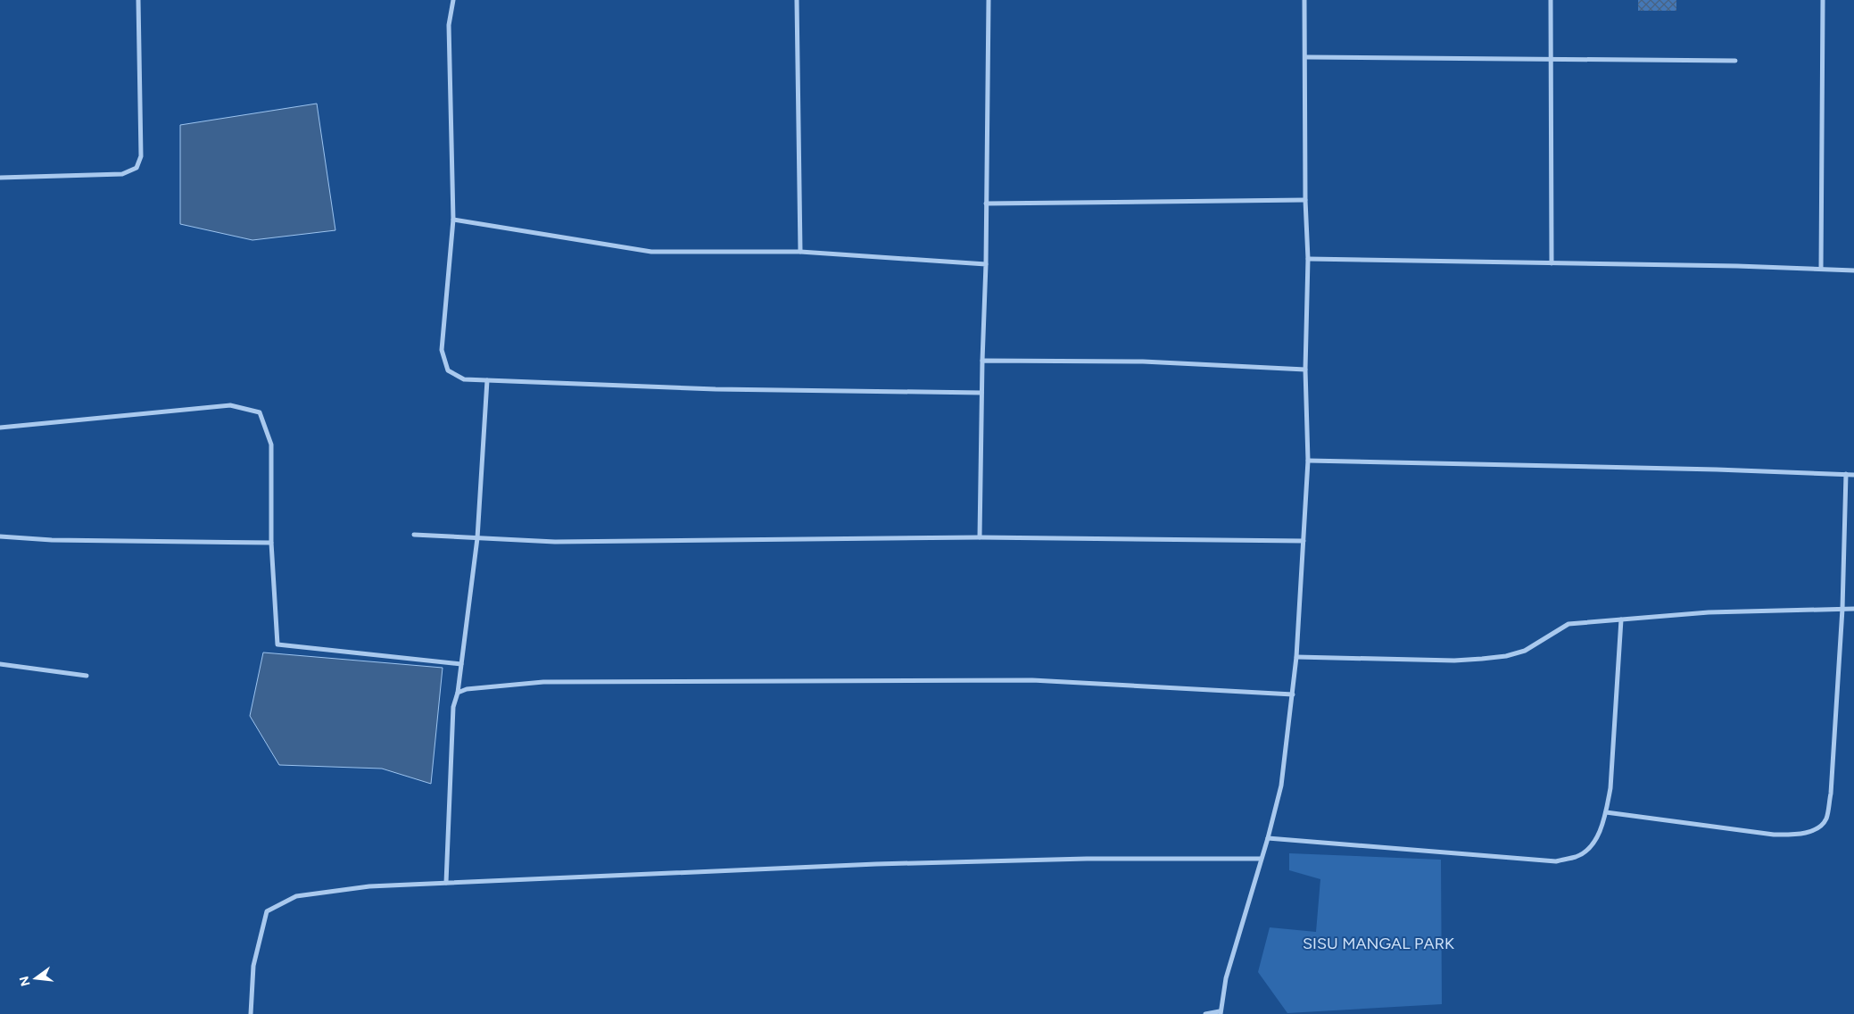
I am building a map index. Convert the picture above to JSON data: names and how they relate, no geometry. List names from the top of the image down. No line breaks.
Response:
{"parks":["SISU MANGAL PARK"],"north":"left"}
